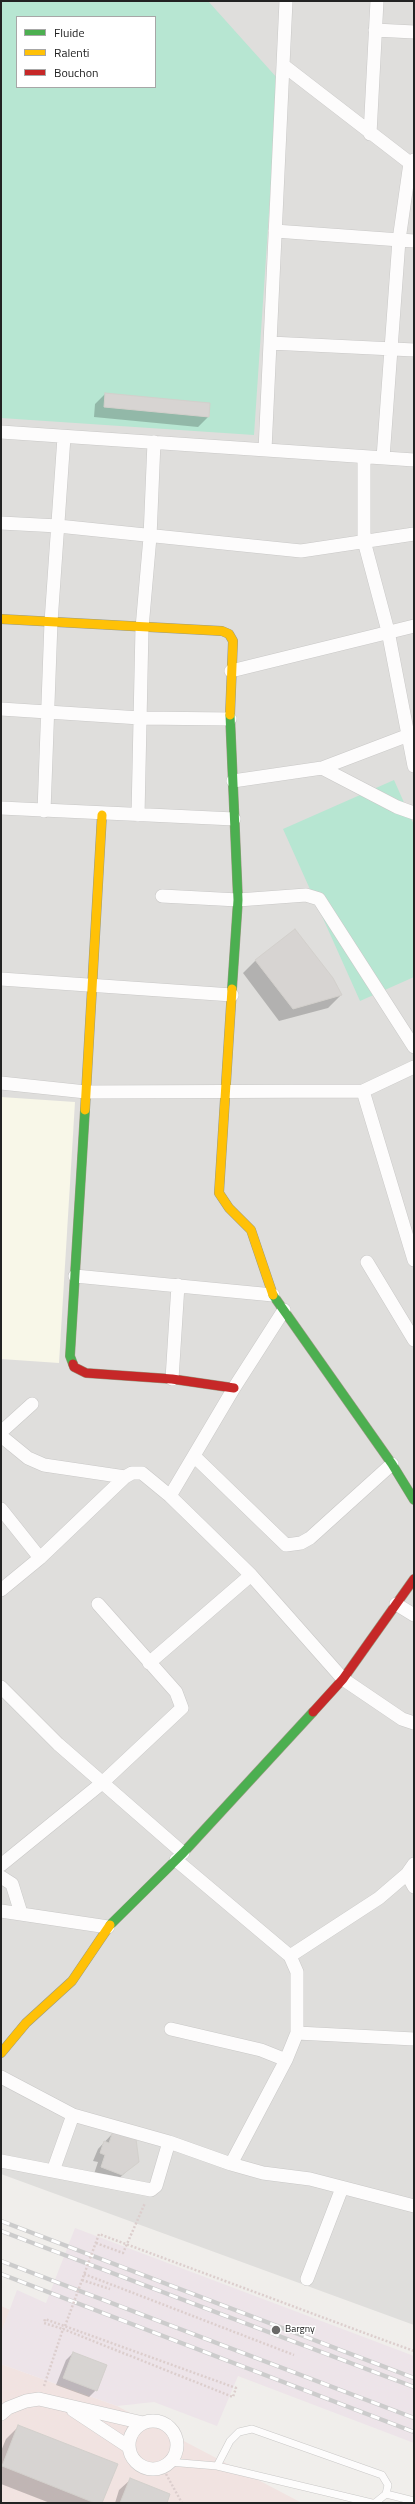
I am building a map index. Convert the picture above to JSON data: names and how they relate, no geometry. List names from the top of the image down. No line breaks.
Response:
{"places":["Bargny"],"legend":["Fluide","Ralenti","Bouchon"]}
